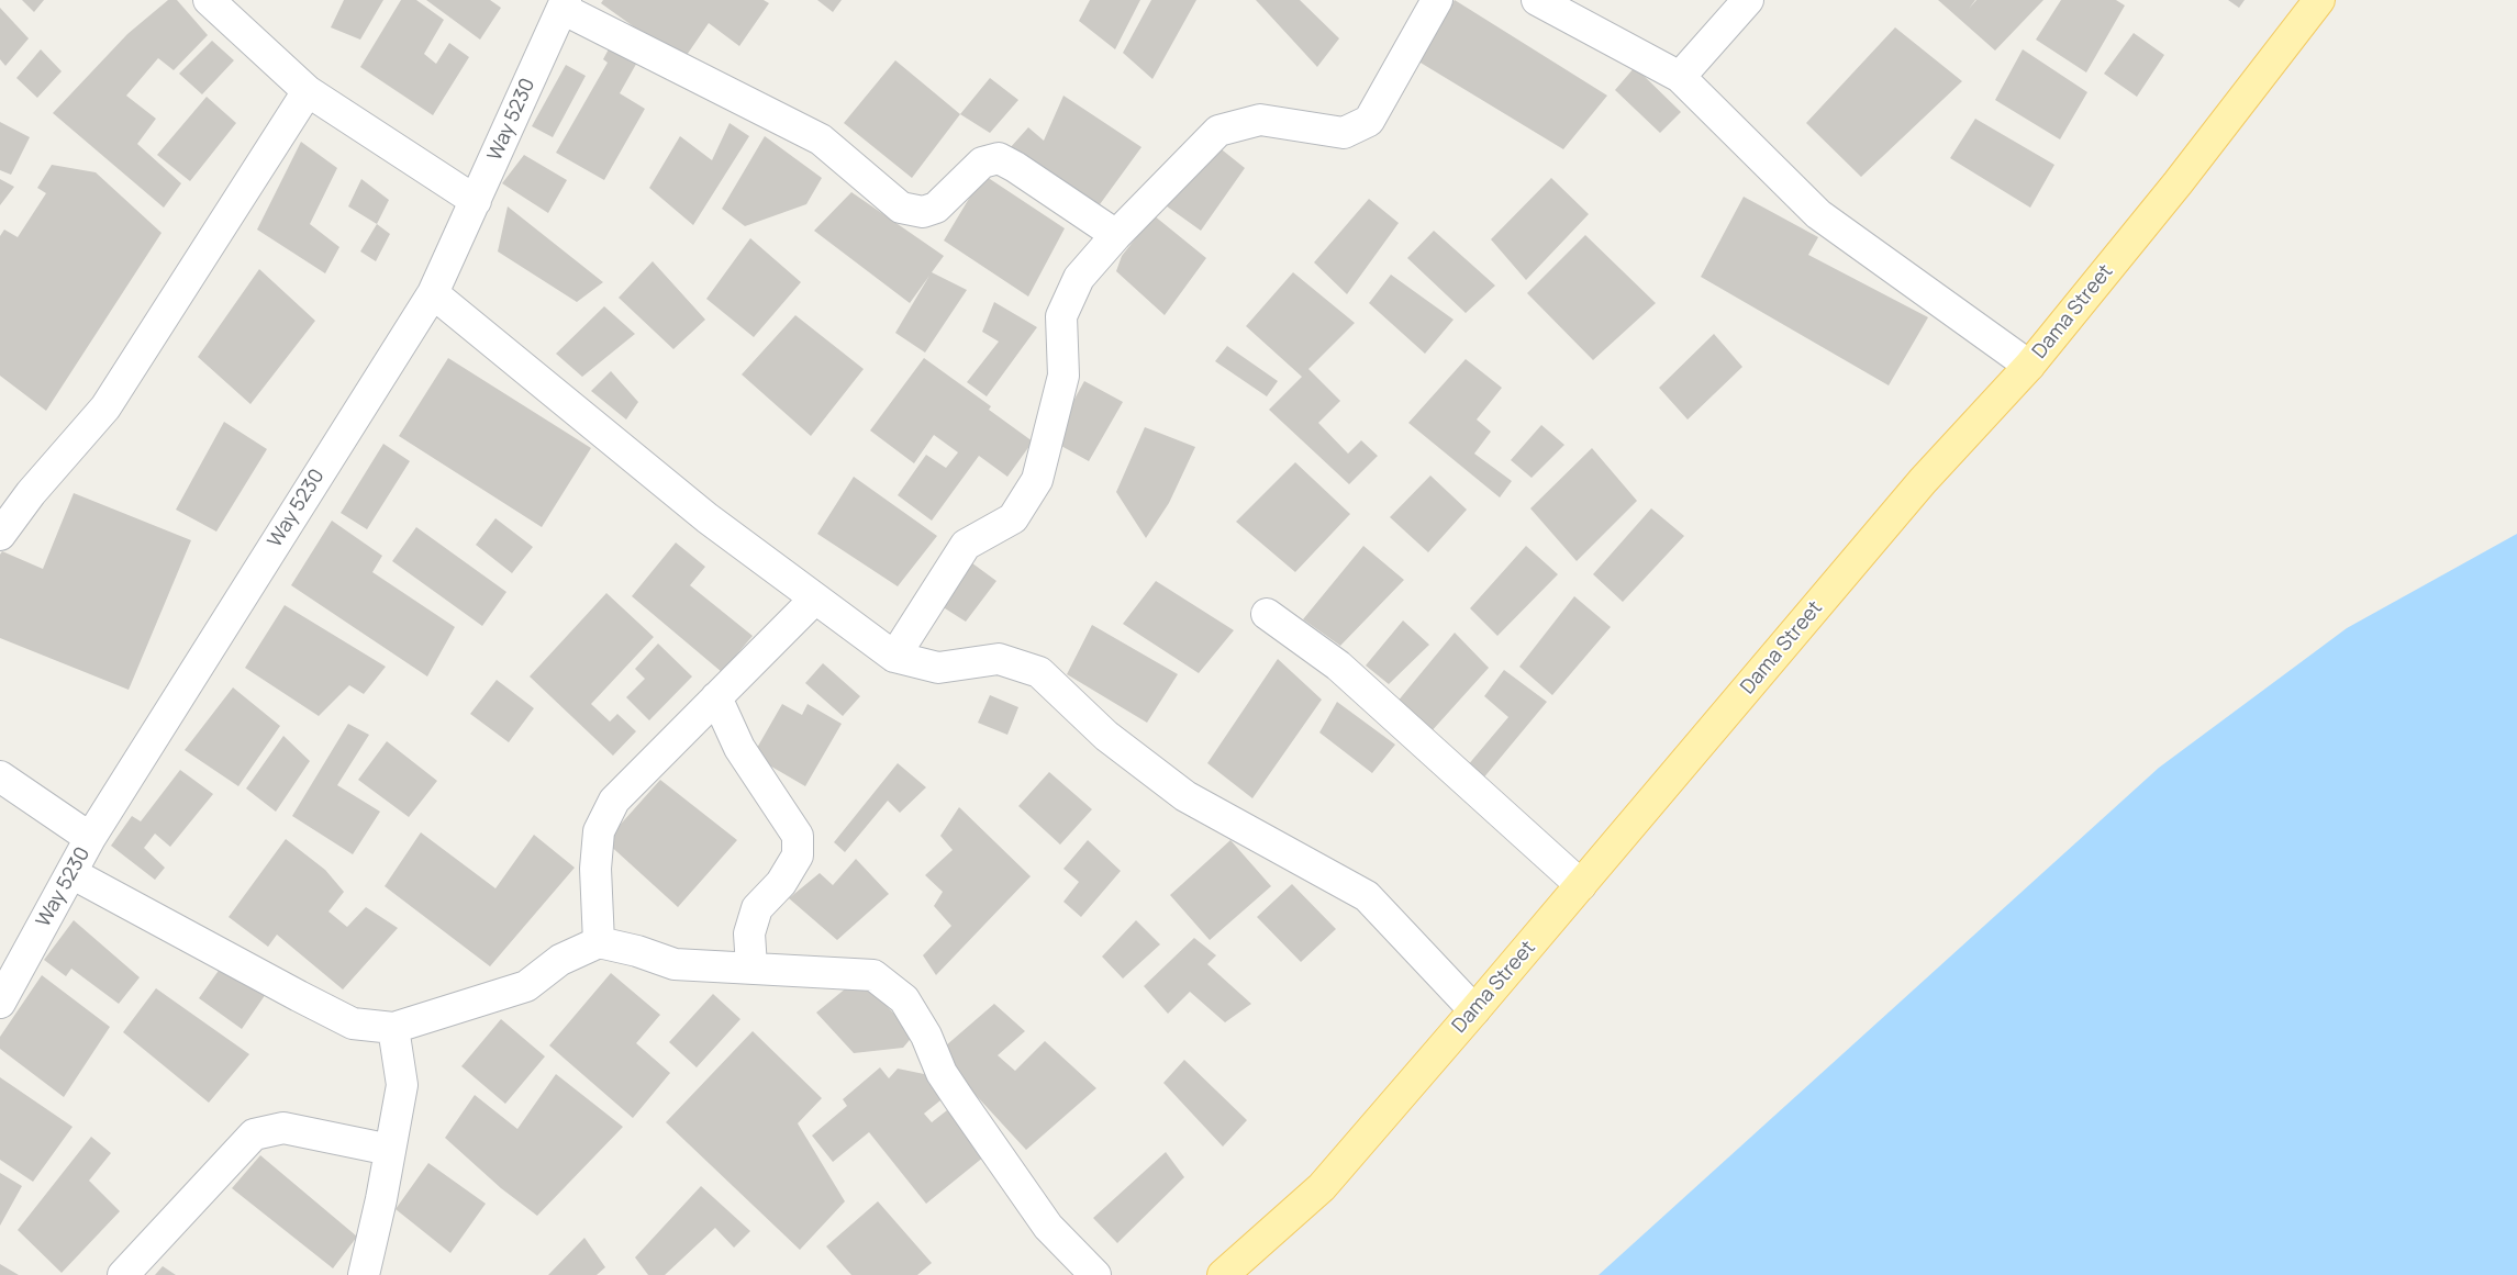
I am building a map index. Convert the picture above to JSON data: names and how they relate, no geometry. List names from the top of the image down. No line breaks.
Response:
{"streets":{"main road":["Dama Street"],"street":["Way 5230"]}}
